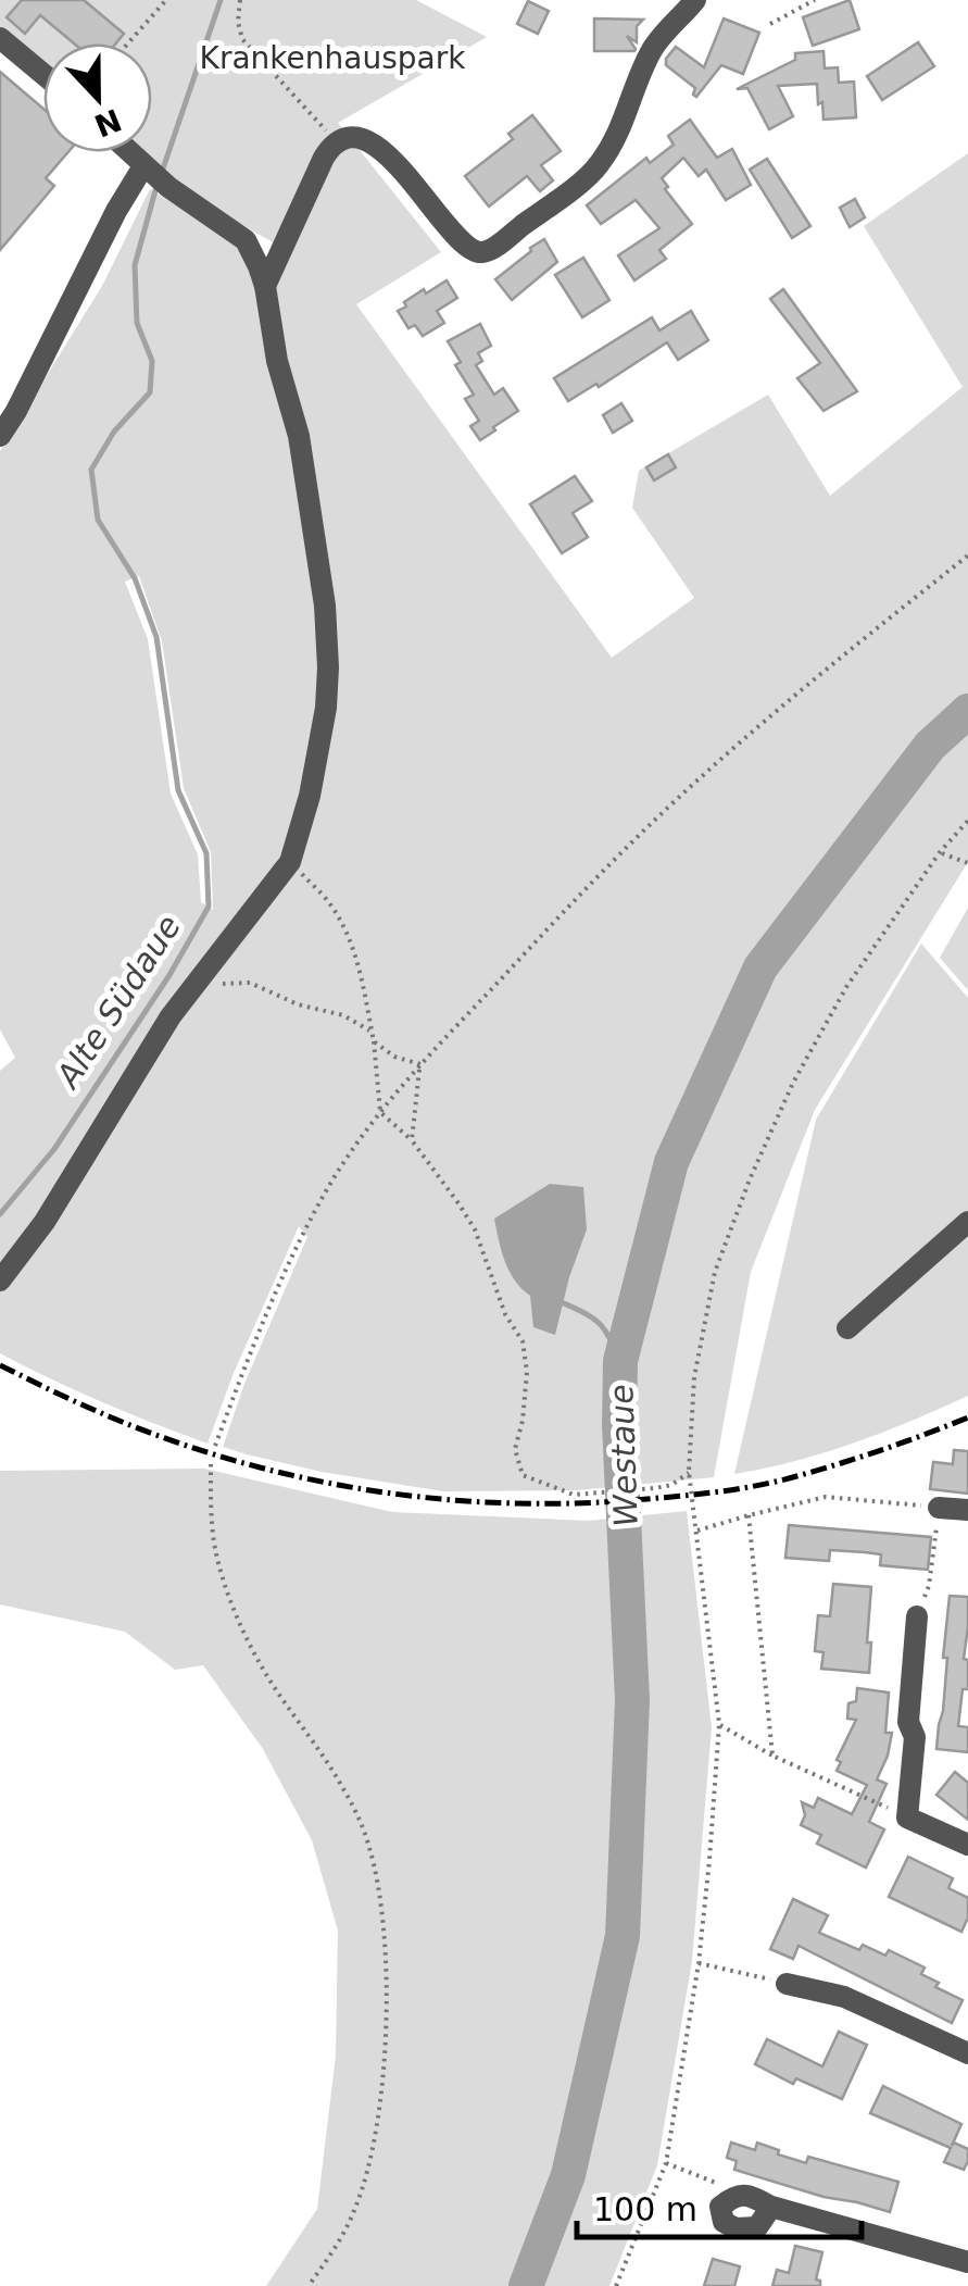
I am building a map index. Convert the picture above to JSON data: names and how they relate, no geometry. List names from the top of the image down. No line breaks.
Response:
{"water":["Alte Südaue","Westaue"],"parks":["Krankenhauspark"],"scale_bar":"100 m","north":"bottom"}
